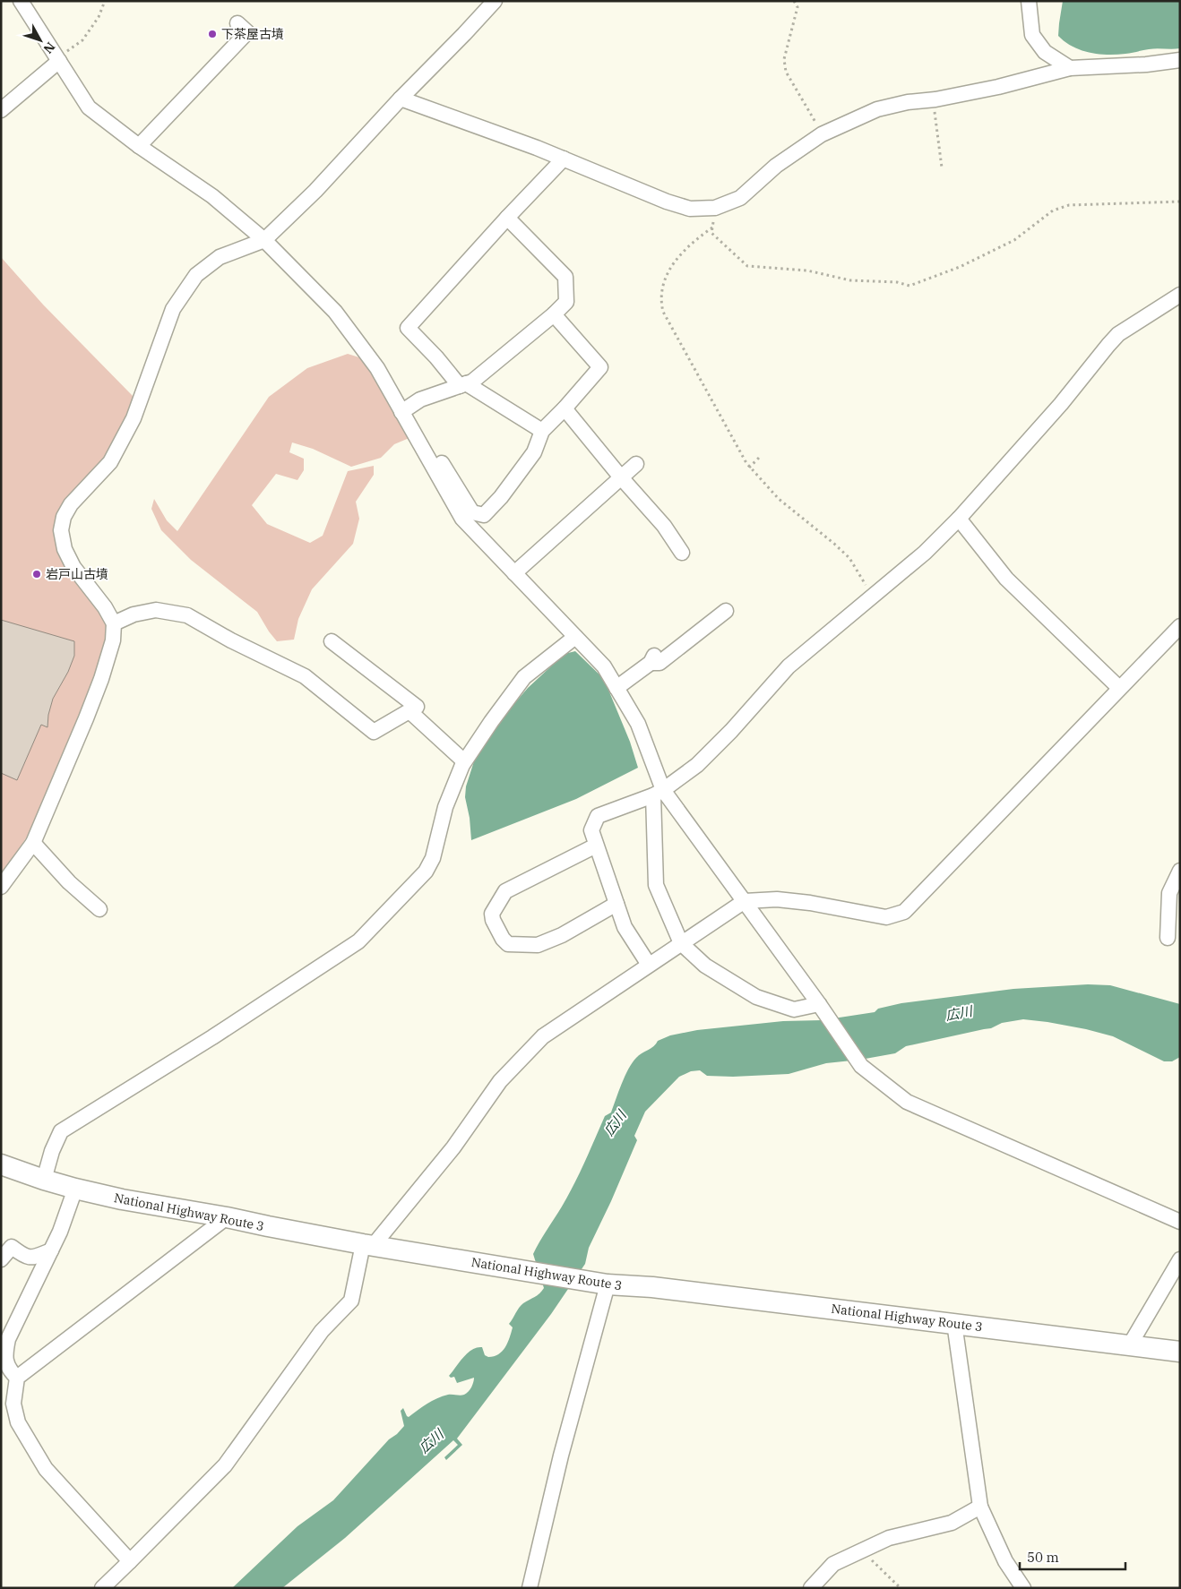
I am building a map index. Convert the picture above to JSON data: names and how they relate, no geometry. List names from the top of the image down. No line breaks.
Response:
{"streets":{"highway":["National Highway Route 3"]},"water":["広川"],"places":["下茶屋古墳","岩戸山古墳"],"scale_bar":"50 m","north":"bottom right"}
